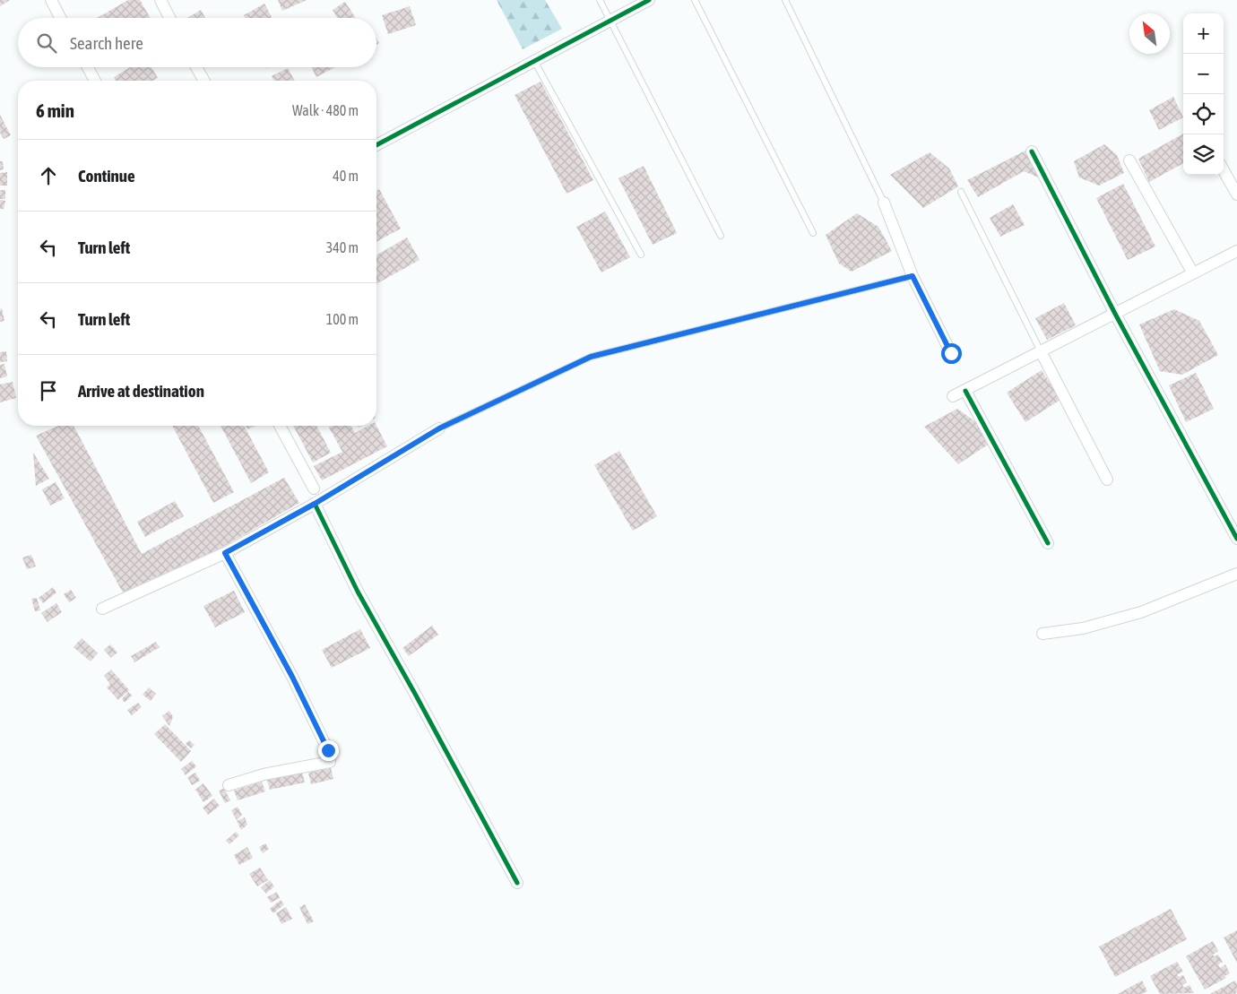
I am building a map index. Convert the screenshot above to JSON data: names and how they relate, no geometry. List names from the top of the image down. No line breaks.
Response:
{"north":"top left","page":{"map_buttons":["+","−"],"search":"Search here","heading":["6 min","Walk · 480 m"],"list":[["Continue","40 m"],["Turn left","340 m"],["Turn left","100 m"],"Arrive at destination"]}}
